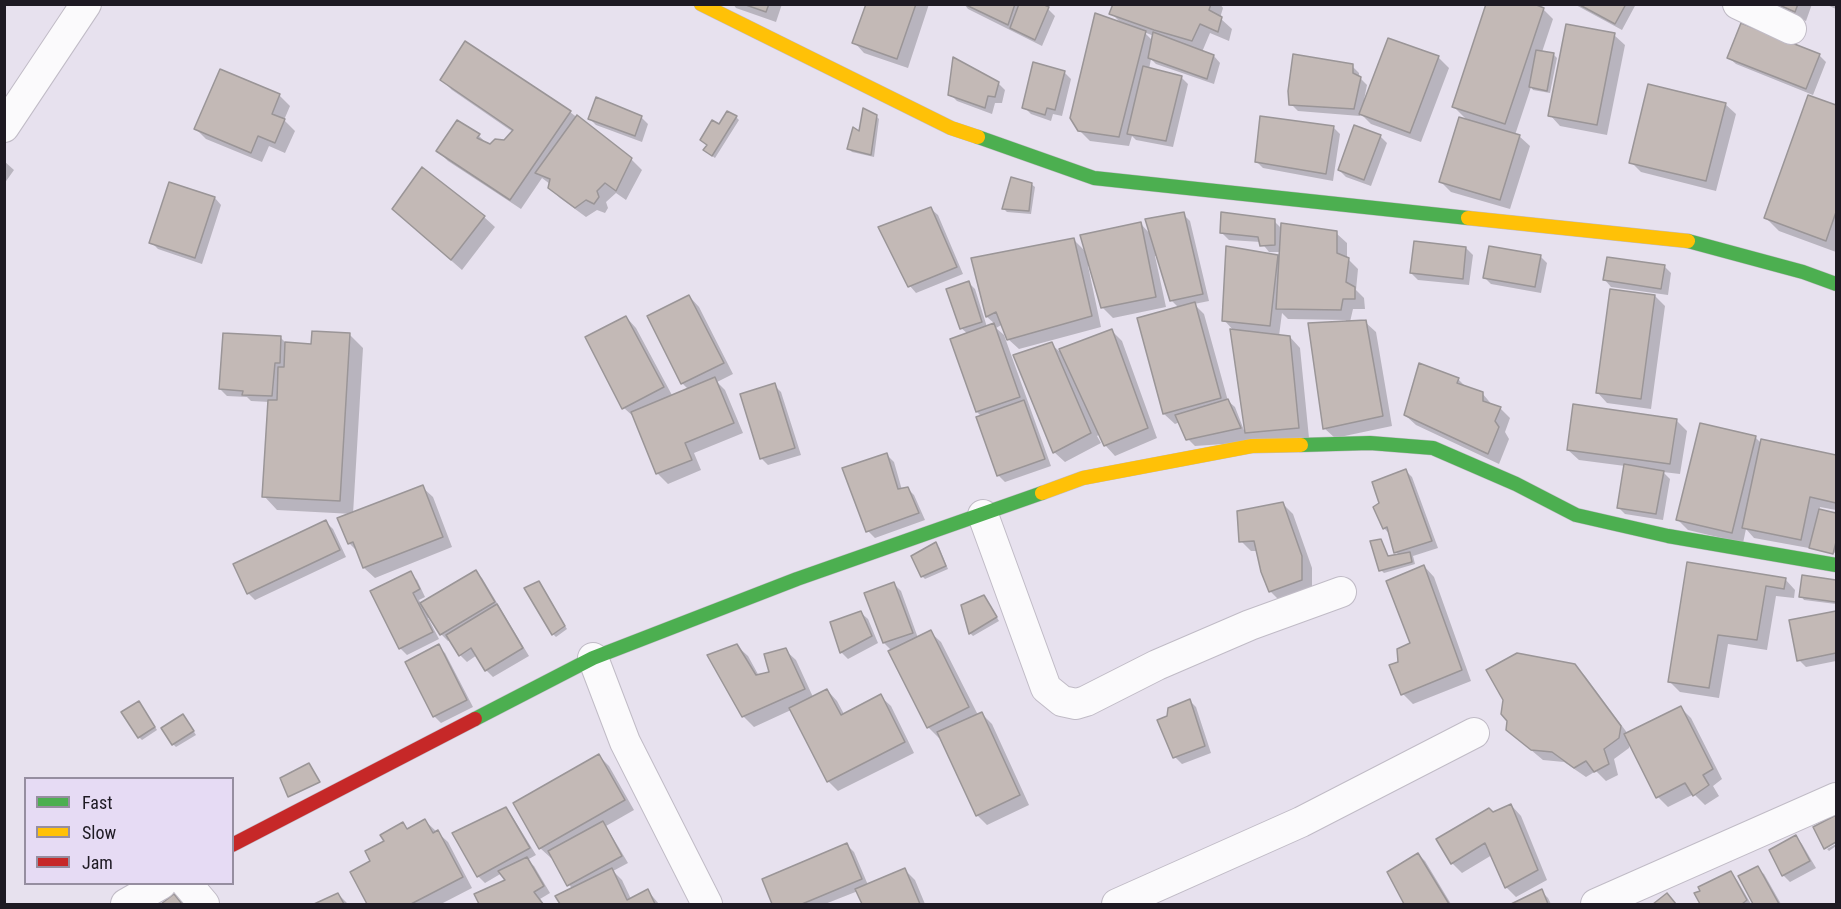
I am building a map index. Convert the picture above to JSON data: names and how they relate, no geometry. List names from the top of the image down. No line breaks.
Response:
{"legend":["Fast","Slow","Jam"]}
